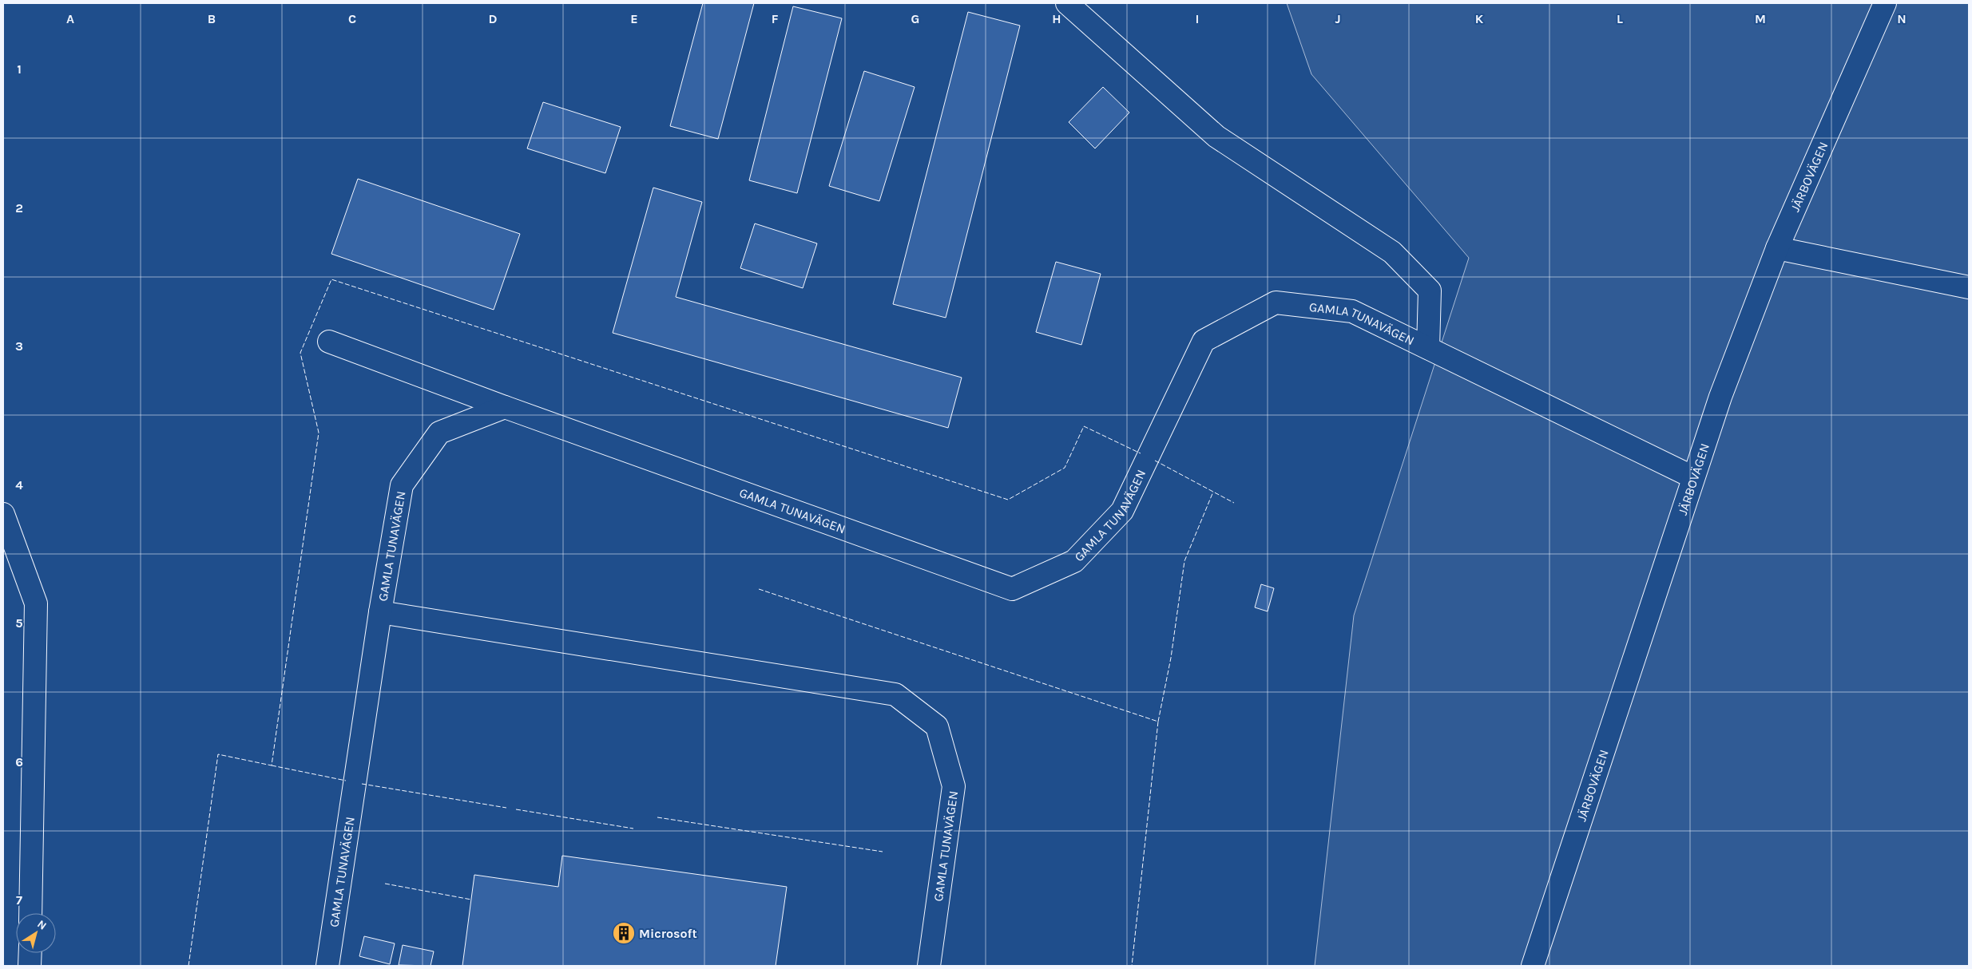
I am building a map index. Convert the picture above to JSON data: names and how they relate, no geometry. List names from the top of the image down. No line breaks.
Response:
{"streets":{"main road":["JÄRBOVÄGEN","GAMLA TUNAVÄGEN"]},"crossings":[["JÄRBOVÄGEN","GAMLA TUNAVÄGEN"]],"places":{"building":["Microsoft"]},"north":"top right","grid":{"columns":["A","B","C","D","E","F","G","H","I","J","K","L","M","N"],"rows":["1","2","3","4","5","6","7"]}}
